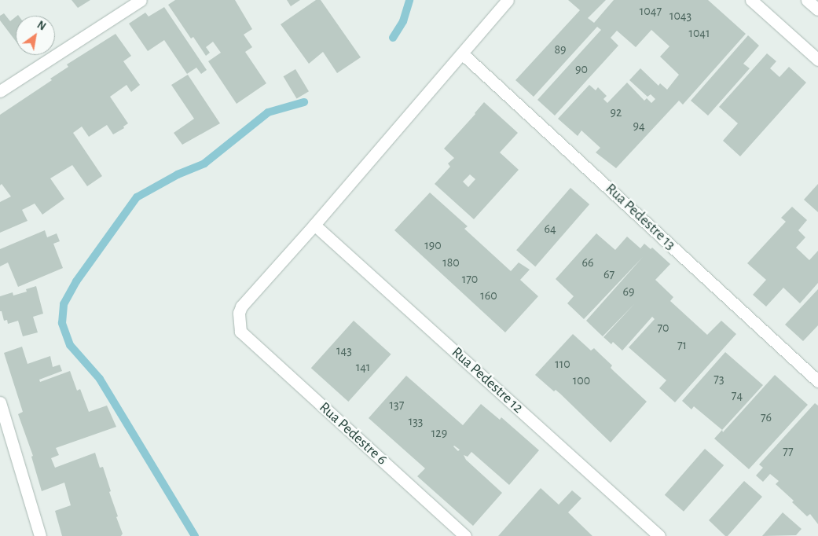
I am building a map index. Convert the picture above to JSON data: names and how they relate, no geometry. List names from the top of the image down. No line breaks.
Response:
{"streets":{"street":["Rua Pedestre 13","Rua Pedestre 12","Rua Pedestre 6"]},"crossings":[["Rua Pedestre 12","Rua Pedestre 6"]],"house_numbers":["1047","1043","1041","89","90","92","94","64","190","180","66","67","170","69","160","70","71","143","110","141","73","100","74","137","76","133","129","77"],"north":"top right"}
